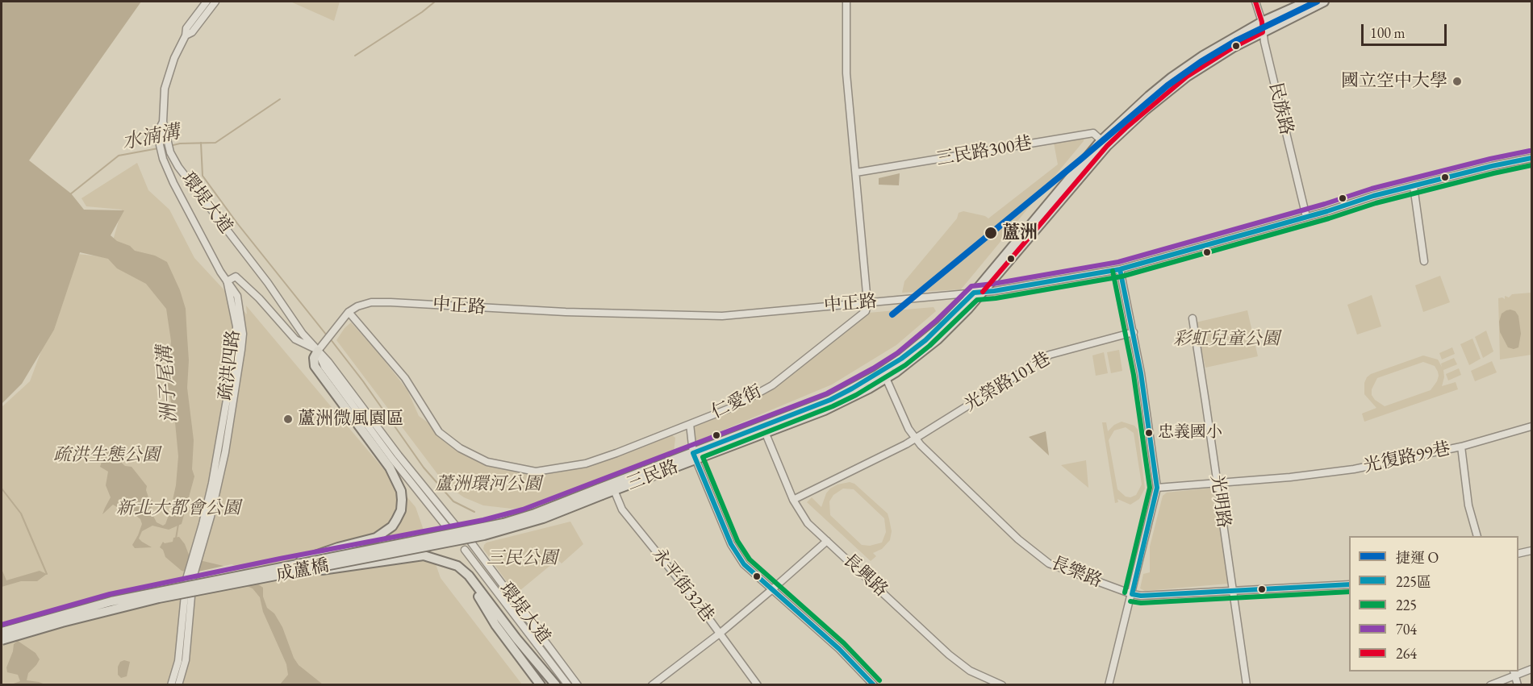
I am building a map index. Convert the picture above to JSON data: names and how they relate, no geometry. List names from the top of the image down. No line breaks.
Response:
{"streets":{"main road":["三民路","成蘆橋"],"street":["民族路","三民路300巷","環堤大道","中正路","疏洪四路","光榮路101巷","仁愛街","光復路99巷","光明路","長樂路","長興路","永平街32巷"]},"crossings":[["民族路","中正路"],["民族路","三民路"],["三民路300巷","三民路"],["環堤大道","中正路"],["環堤大道","疏洪四路"],["中正路","仁愛街"],["中正路","三民路"],["光榮路101巷","長樂路"],["光榮路101巷","長興路"],["光復路99巷","光明路"],["三民路","成蘆橋"],["三民路","長樂路"],["三民路","長興路"],["三民路","永平街32巷"],["光明路","長樂路"]],"water":["水湳溝","洲子尾溝"],"parks":["彩虹兒童公園","疏洪生態公園","蘆洲環河公園","新北大都會公園","三民公園"],"places":["國立空中大學","蘆洲","蘆洲微風園區","忠義國小"],"lines":["metro line O","transit line 264","transit line 704","transit line 225區","transit line 225"],"legend":["捷運 O","225區","225","704","264"],"scale_bar":"100 m"}
